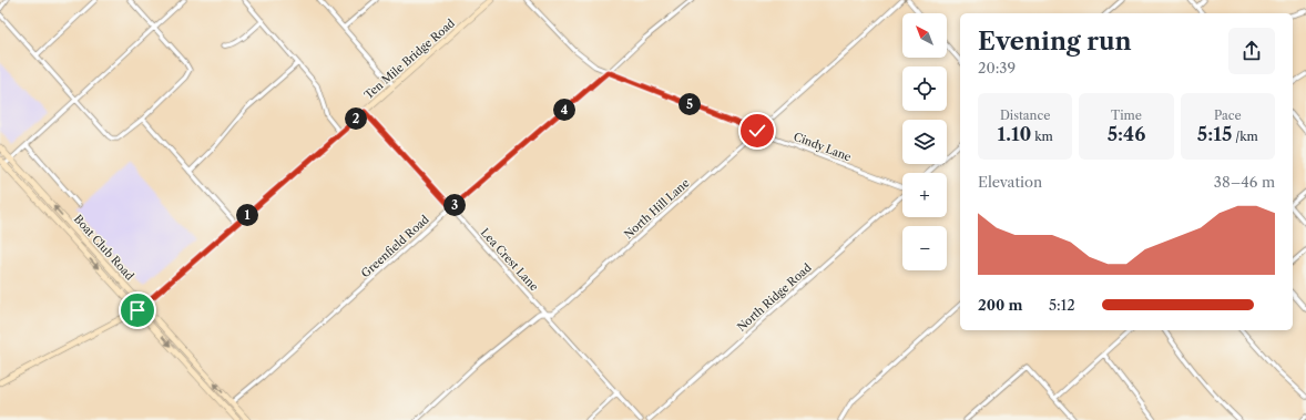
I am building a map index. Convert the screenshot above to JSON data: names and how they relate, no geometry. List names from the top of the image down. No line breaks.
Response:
{"streets":{"main road":["Ten Mile Bridge Road","Boat Club Road"],"street":["Cindy Lane","North Hill Lane","Greenfield Road","Lea Crest Lane","North Ridge Road"]},"crossings":[["Ten Mile Bridge Road","Boat Club Road"],["Ten Mile Bridge Road","Lea Crest Lane"],["Cindy Lane","North Hill Lane"],["Cindy Lane","Greenfield Road"],["North Hill Lane","Lea Crest Lane"],["Greenfield Road","Boat Club Road"],["Greenfield Road","Lea Crest Lane"]],"north":"top left","page":{"map_buttons":["+","−"],"heading":["Evening run","20:39"],"stats":[["Distance","1.10 km"],["Time","5:46"],["Pace","5:15 /km"]],"pins":["5","4","2","3","1"],"chart":["Elevation","38–46 m"],"list":[{"name":"200 m","note":"5:12"}]}}
